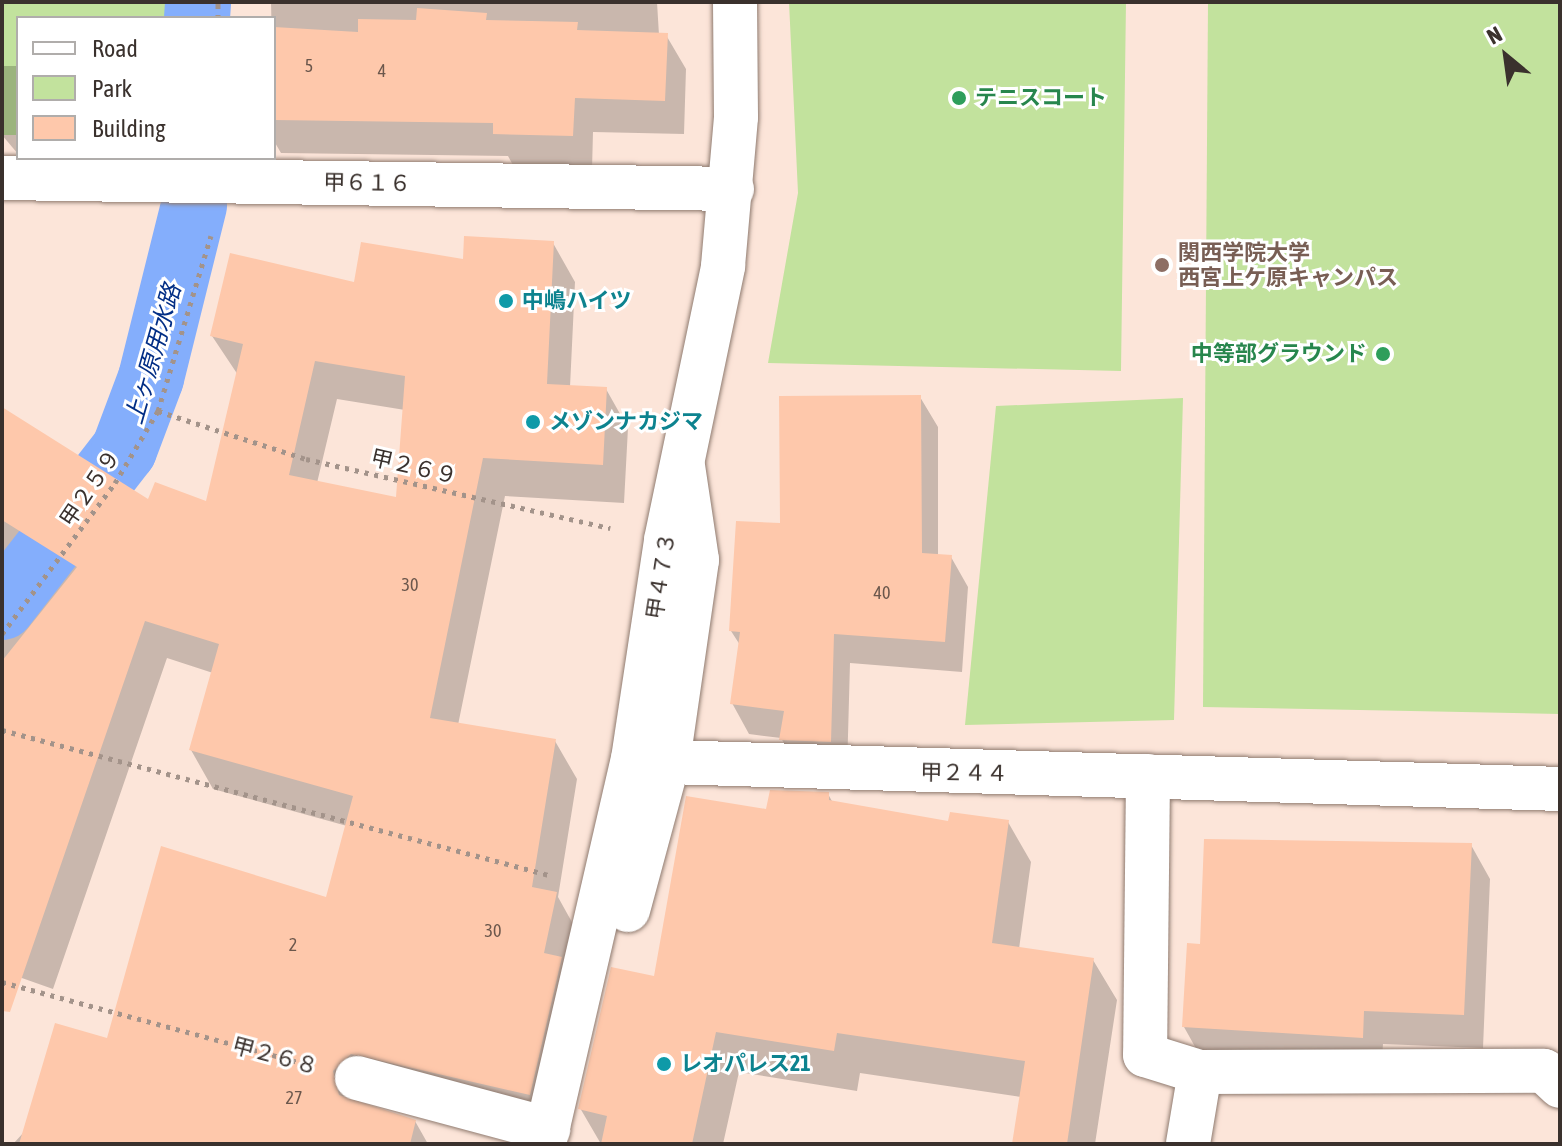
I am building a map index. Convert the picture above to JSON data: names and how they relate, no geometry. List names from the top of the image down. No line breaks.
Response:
{"streets":{"street":["甲６１６","甲４７３","甲２４４"],"path":["甲２６９","甲２５９","甲２６８"]},"crossings":[["甲６１６","甲２５９"],["甲６１６","甲４７３"],["甲２６９","甲２５９"],["甲２６９","甲４７３"]],"water":["上ヶ原用水路"],"places":["テニスコート","関西学院大学 西宮上ケ原キャンパス","中嶋ハイツ","中等部グラウンド","メゾンナカジマ","レオパレス21"],"house_numbers":["5","4","30","40","30","2","27"],"legend":["Road","Park","Building"],"north":"top left"}
